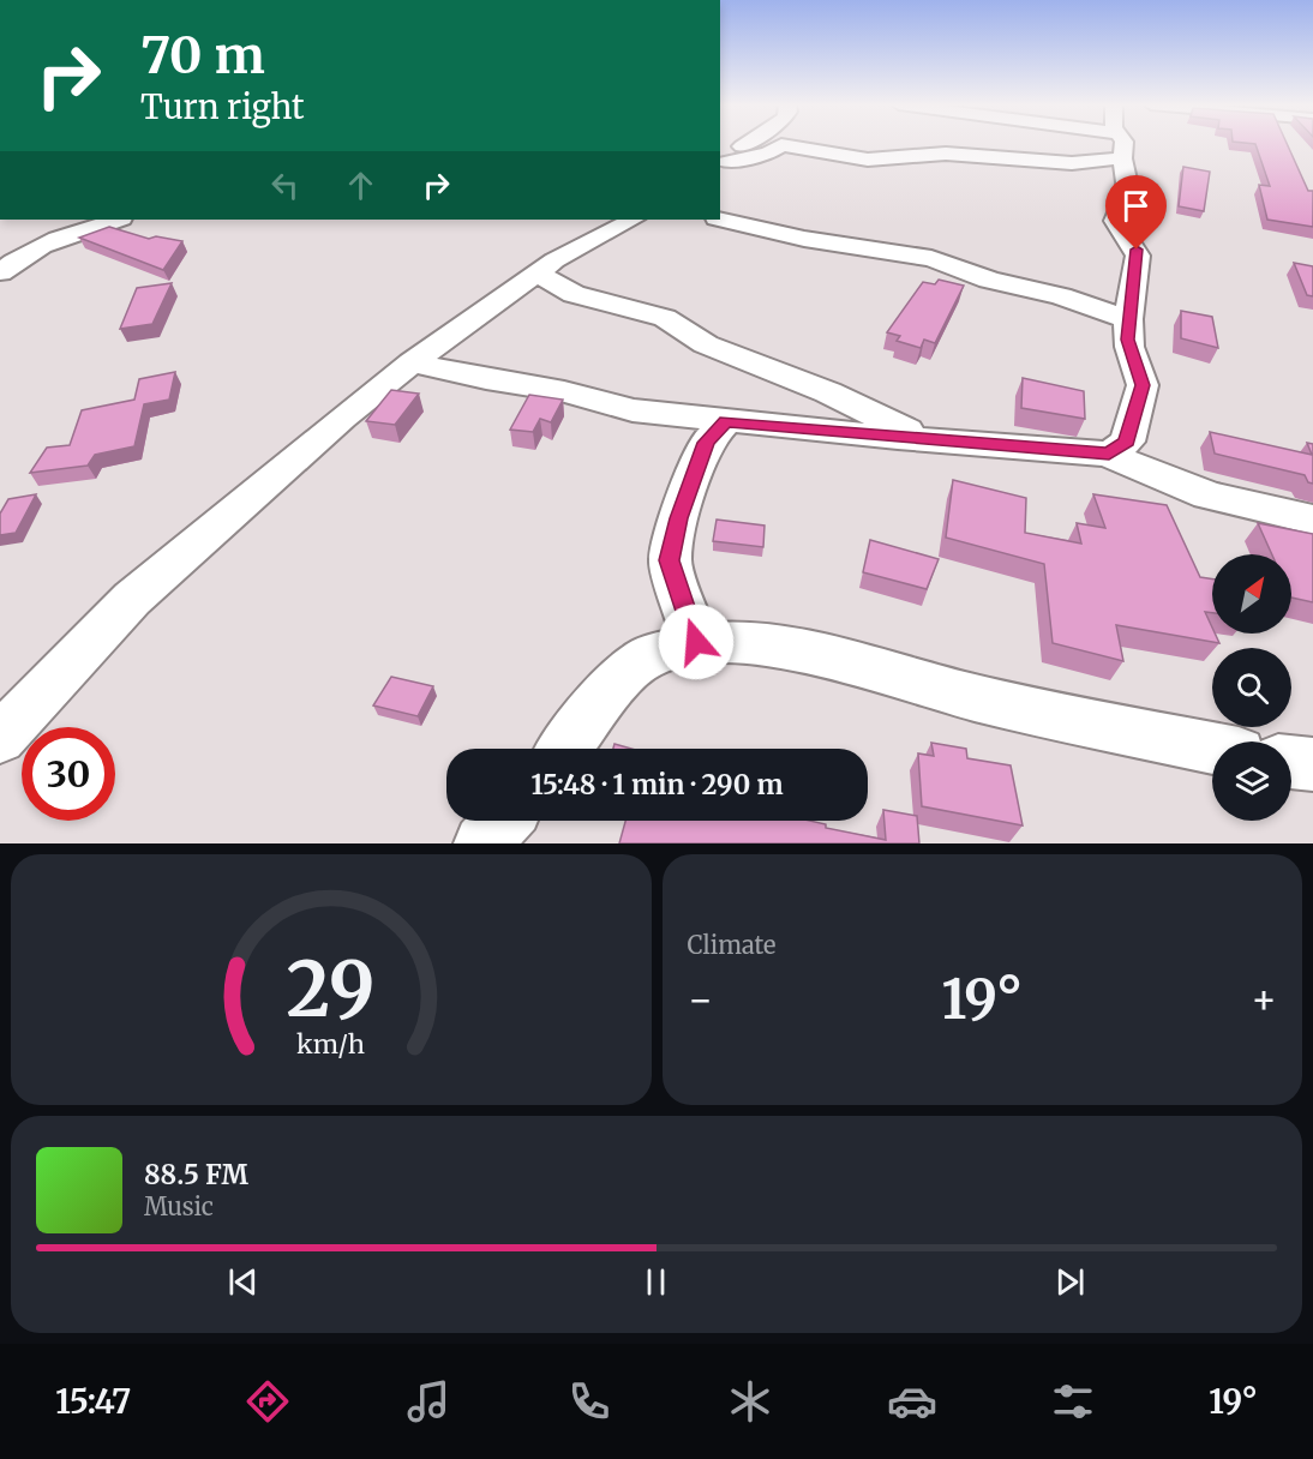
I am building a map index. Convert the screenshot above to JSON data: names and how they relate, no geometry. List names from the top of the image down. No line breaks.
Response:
{"north":"top right","page":{"turn":["70 m","Turn right"],"limit":"30","trip":"15:48 · 1 min · 290 m","tile":"Climate","heat":["−","19°","+"],"song":["88.5 FM","Music"],"tabs":["15:47","19°"],"gauge":["29","km/h"]}}
